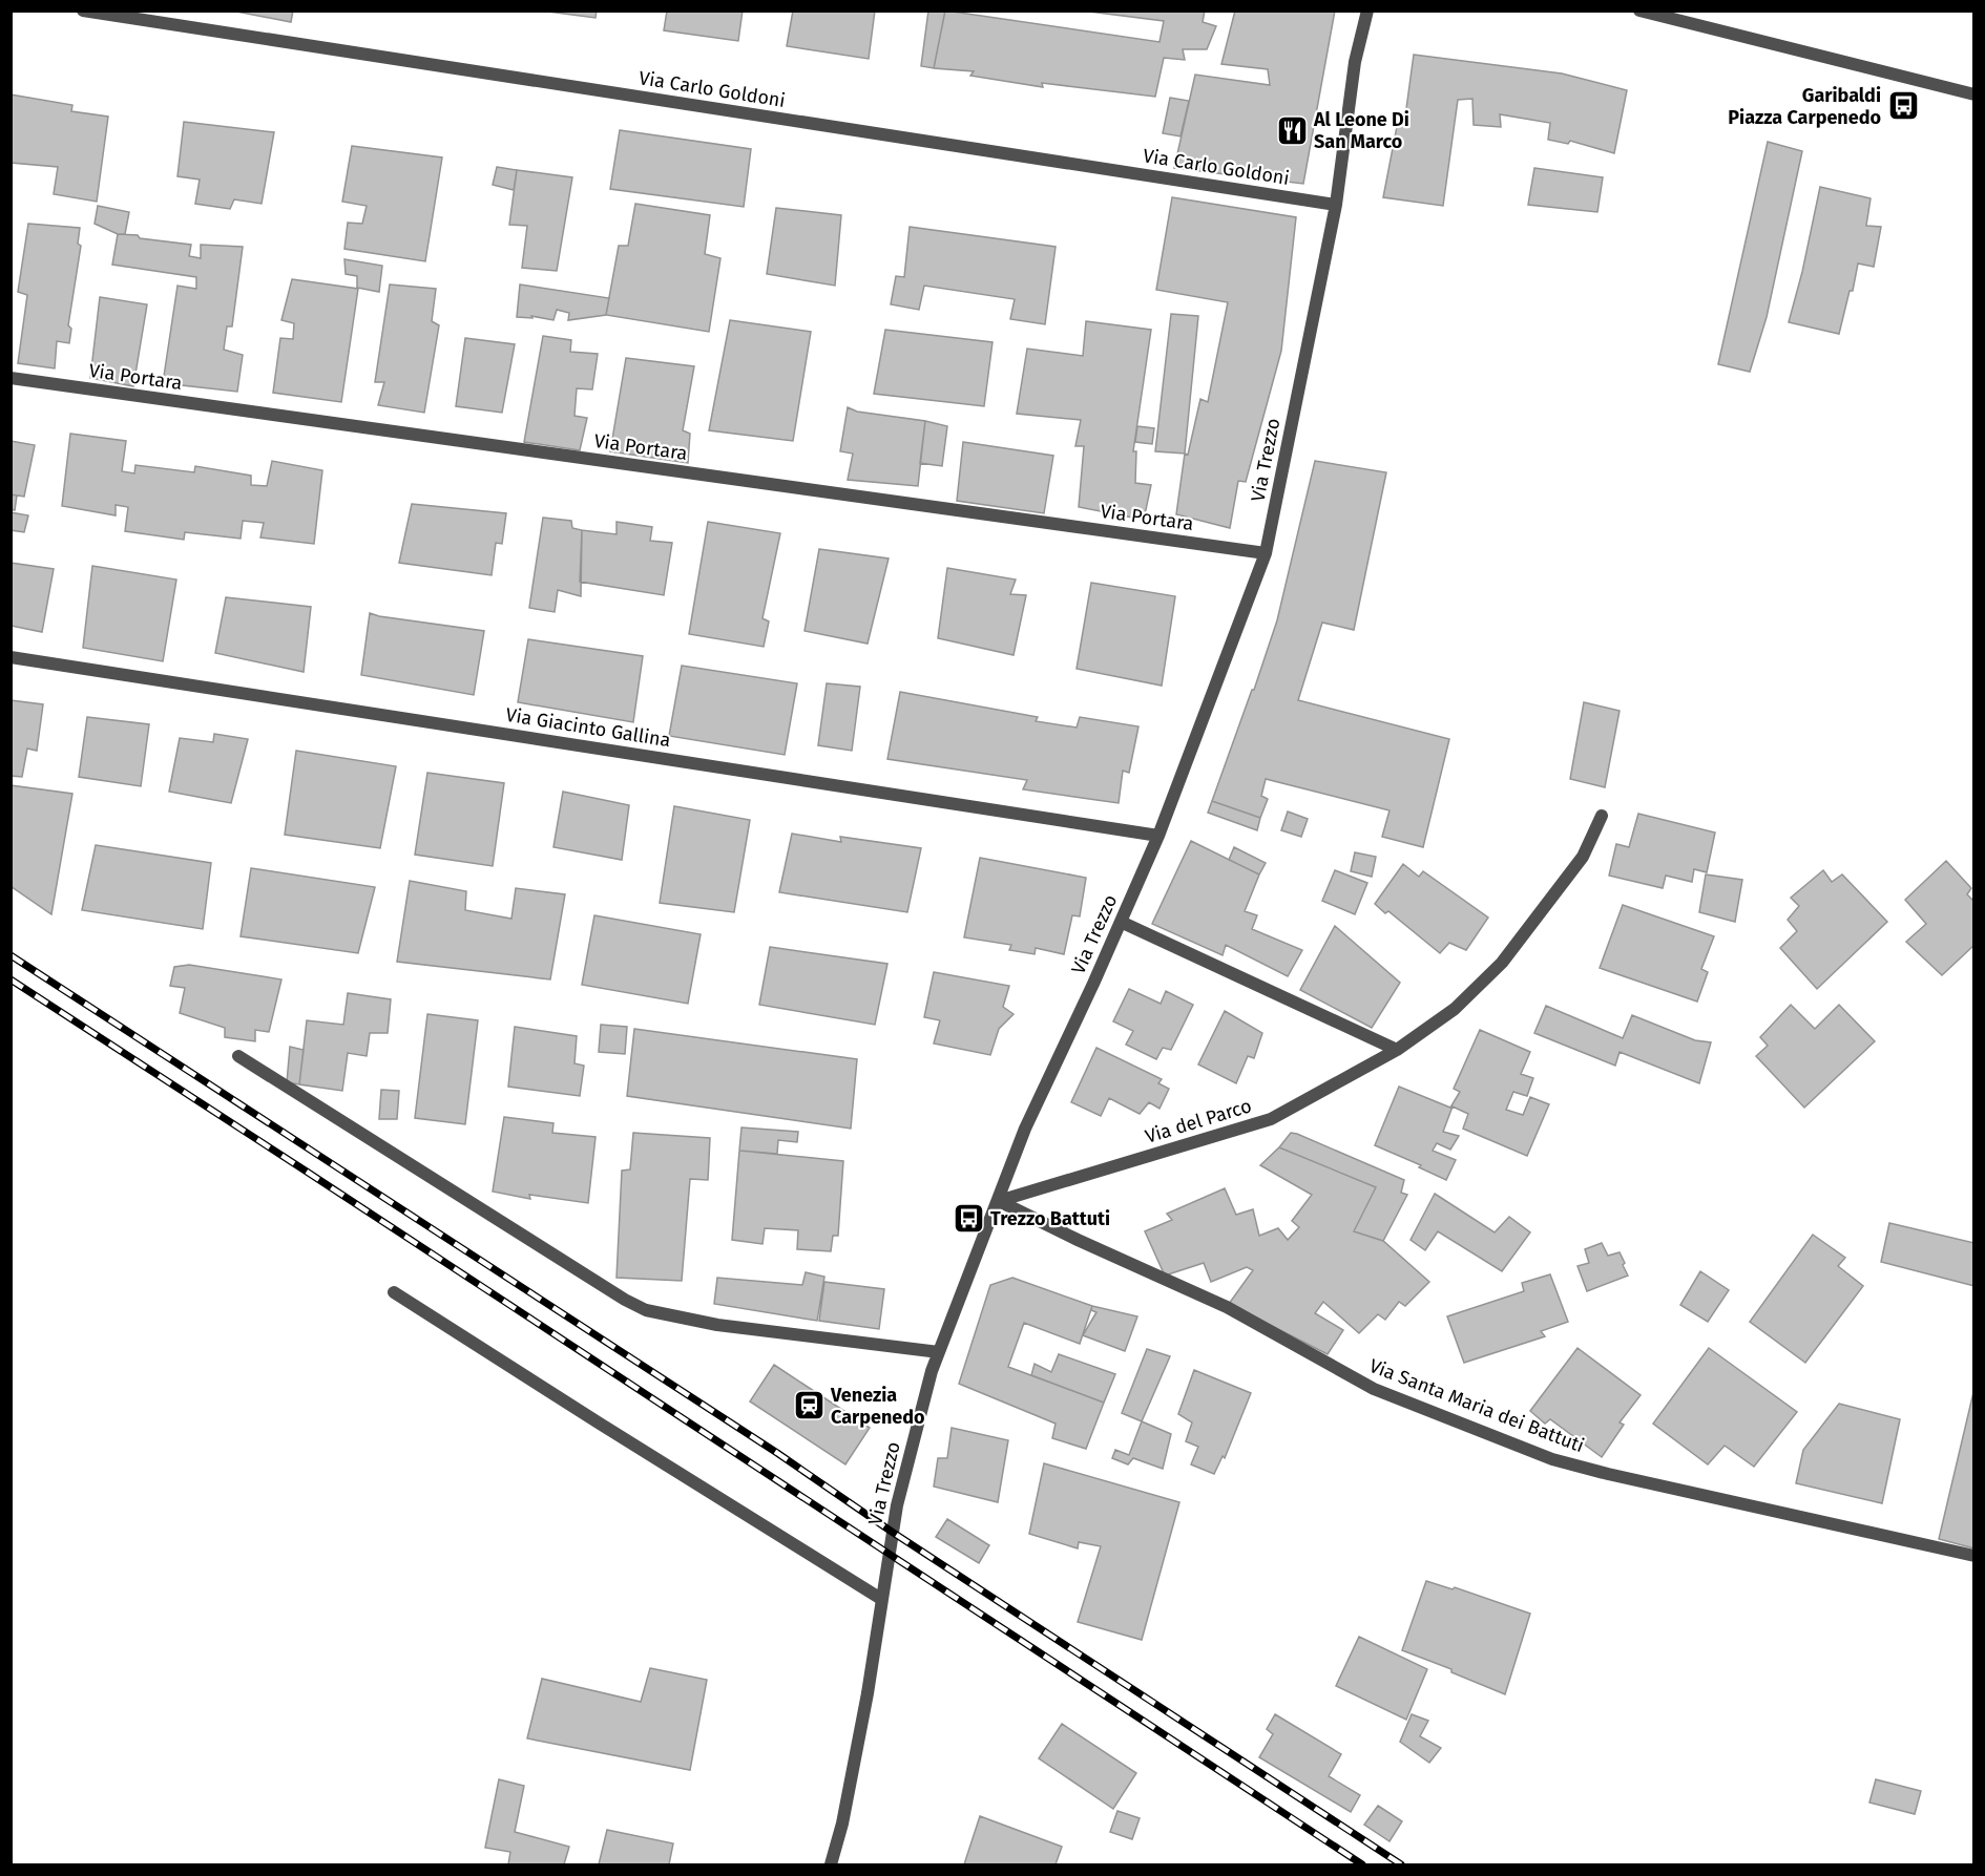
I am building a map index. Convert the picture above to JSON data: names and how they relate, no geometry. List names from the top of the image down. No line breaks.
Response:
{"streets":{"street":["Via Carlo Goldoni","Via Portara","Via Trezzo","Via Giacinto Gallina","Via del Parco","Via Santa Maria dei Battuti"]},"crossings":[["Via Carlo Goldoni","Via Trezzo"],["Via Portara","Via Trezzo"],["Via Trezzo","Via Giacinto Gallina"],["Via Trezzo","Via del Parco"],["Via Trezzo","Via Santa Maria dei Battuti"],["Via del Parco","Via Santa Maria dei Battuti"]],"places":{"bus stop":["Garibaldi Piazza Carpenedo","Trezzo Battuti"],"restaurant":["Al Leone Di San Marco"],"station":["Venezia Carpenedo"]}}
